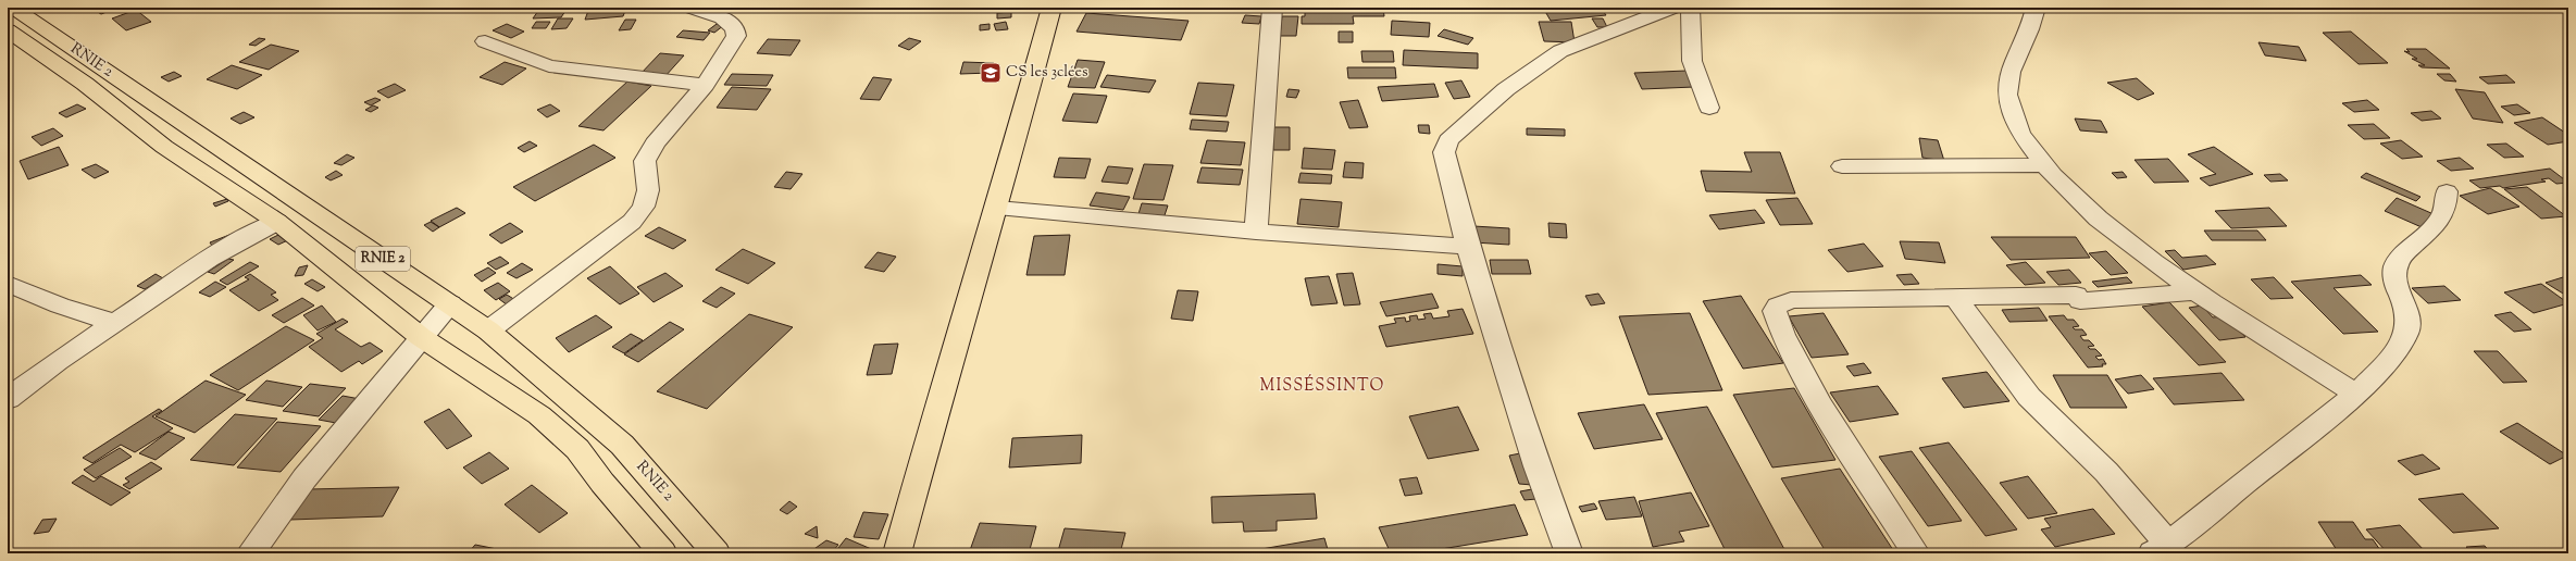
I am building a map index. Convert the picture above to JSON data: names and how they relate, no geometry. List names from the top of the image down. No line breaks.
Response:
{"streets":{"main road":["RNIE 2"]},"districts":["MISSÉSSINTO"],"places":{"school or university":["CS les 3clées"]}}
